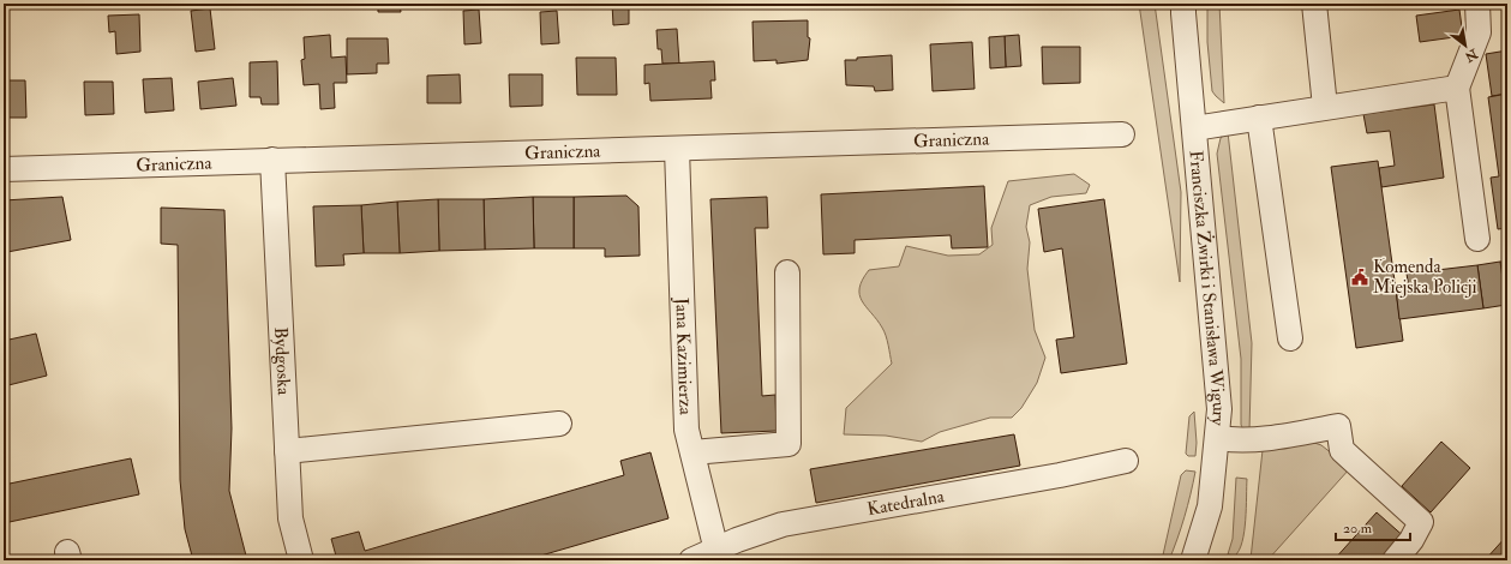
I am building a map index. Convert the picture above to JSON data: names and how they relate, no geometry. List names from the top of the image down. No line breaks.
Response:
{"streets":{"street":["Graniczna","Franciszka Żwirki i Stanisława Wigury","Jana Kazimierza","Bydgoska","Katedralna"]},"crossings":[["Graniczna","Jana Kazimierza"],["Graniczna","Bydgoska"],["Jana Kazimierza","Katedralna"]],"places":{"public building":["Komenda Miejska Policji"]},"scale_bar":"20 m","north":"bottom right"}
